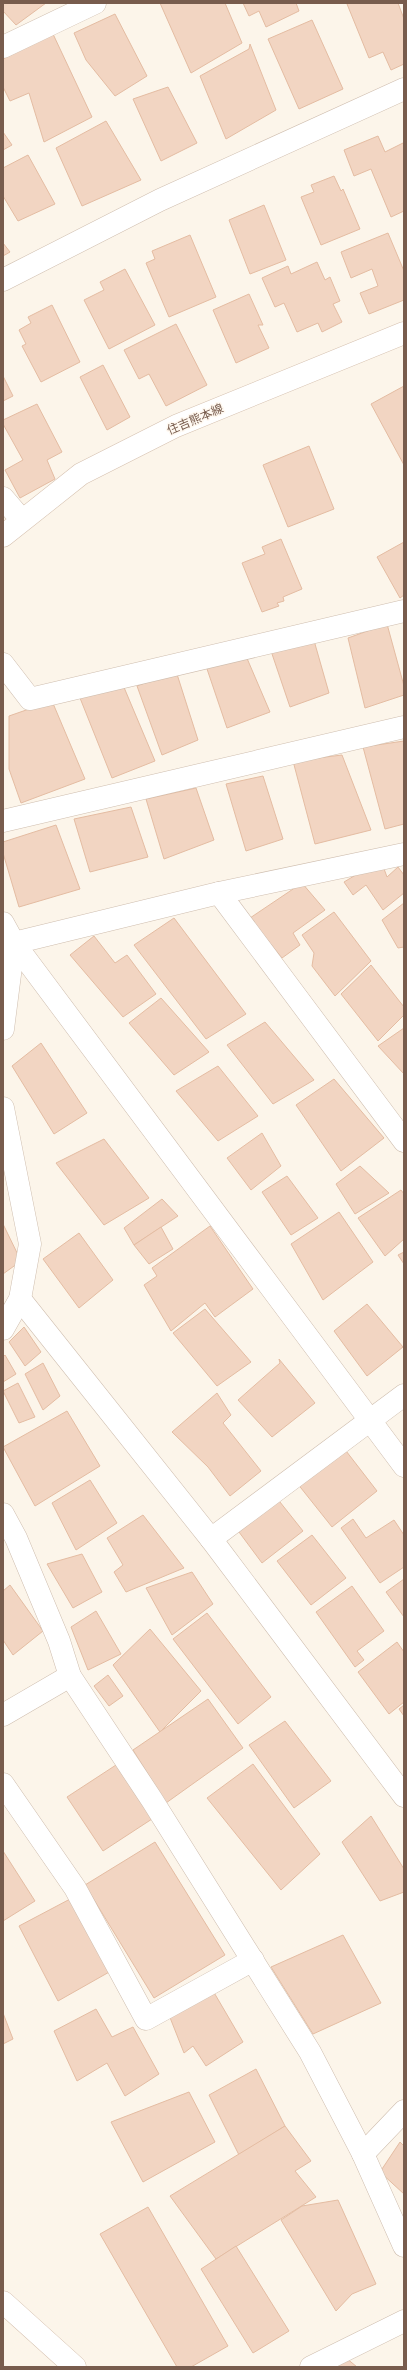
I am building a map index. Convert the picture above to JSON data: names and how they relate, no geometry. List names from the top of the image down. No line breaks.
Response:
{"streets":{"street":["住吉熊本線"]}}
